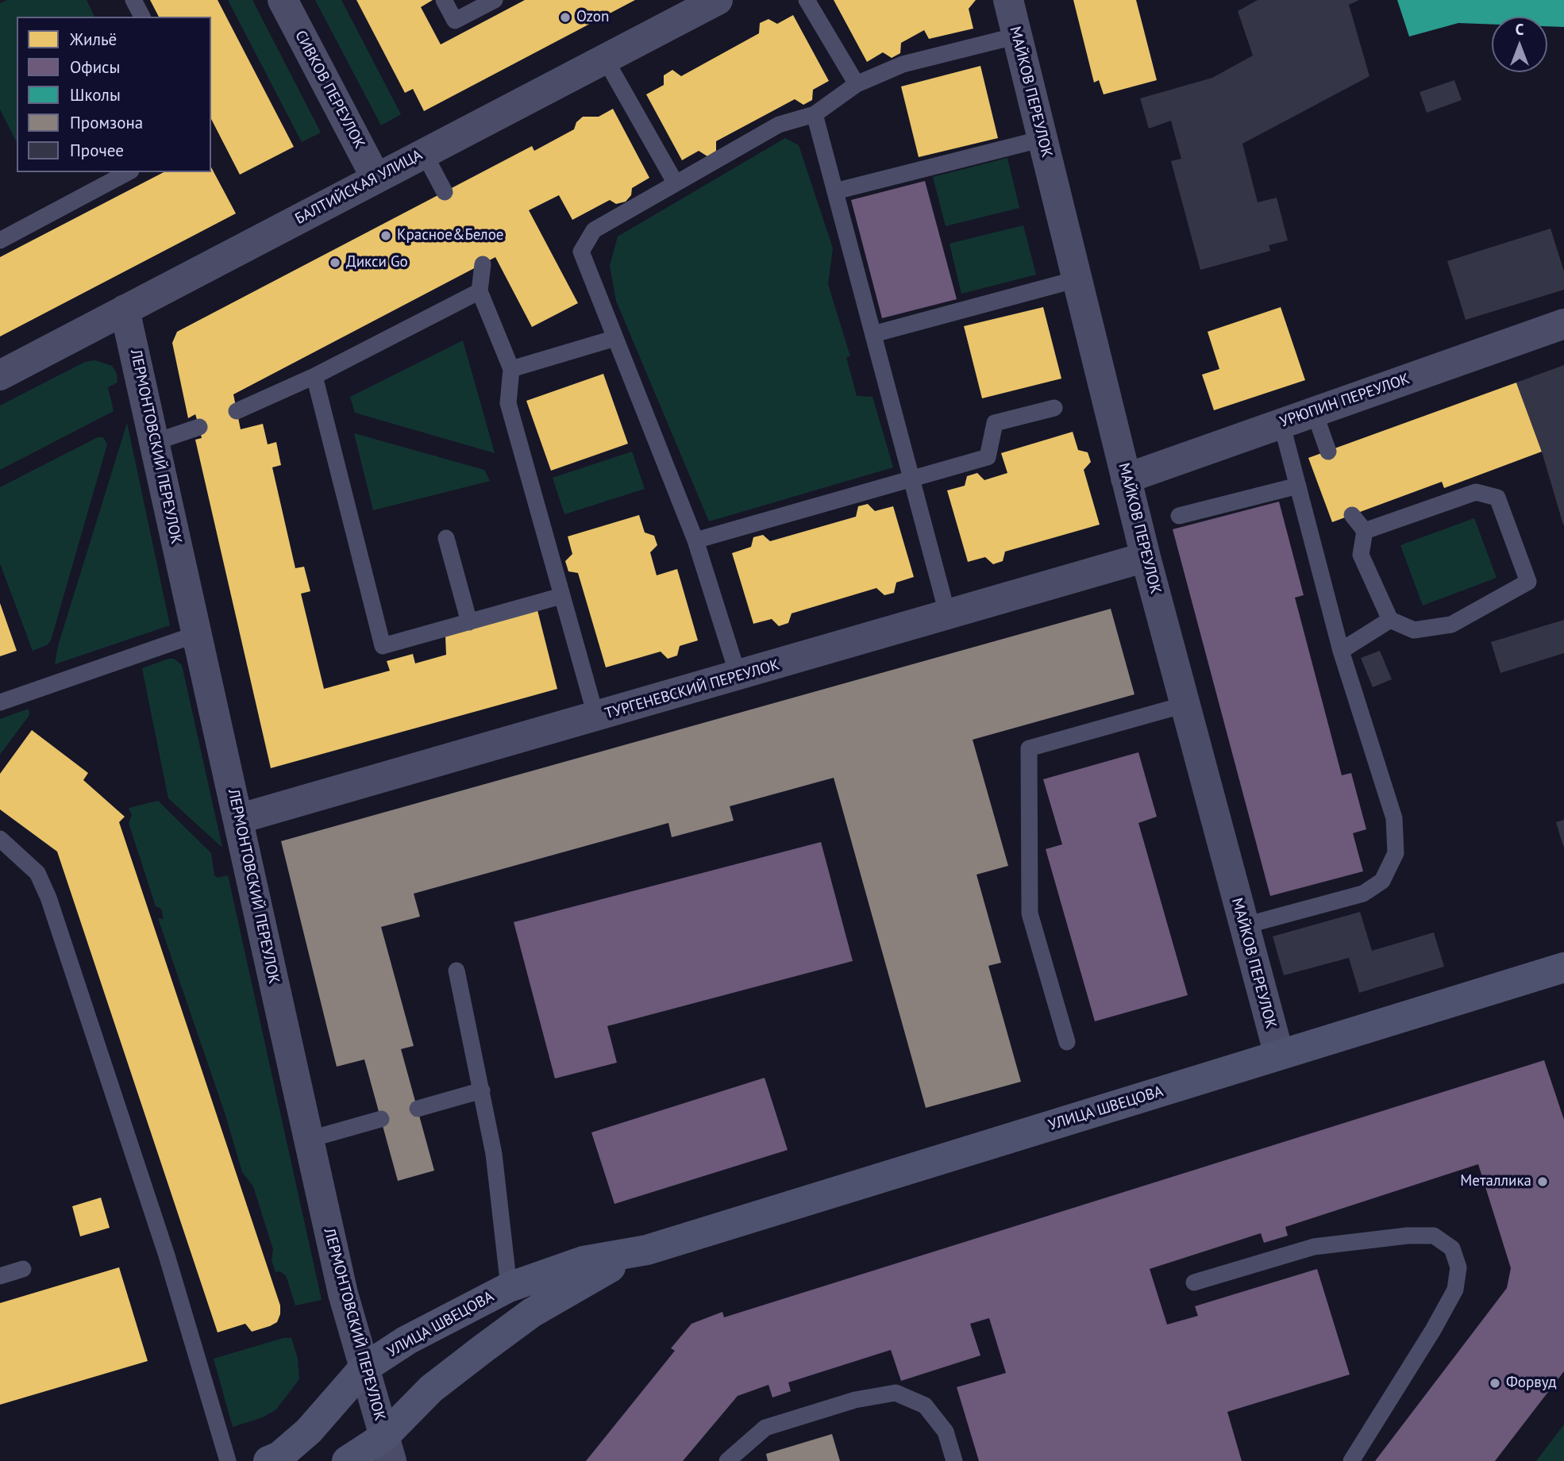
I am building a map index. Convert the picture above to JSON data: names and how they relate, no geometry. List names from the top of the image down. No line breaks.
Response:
{"streets":{"street":["СИВКОВ ПЕРЕУЛОК","МАЙКОВ ПЕРЕУЛОК","БАЛТИЙСКАЯ УЛИЦА","УРЮПИН ПЕРЕУЛОК","ЛЕРМОНТОВСКИЙ ПЕРЕУЛОК","ТУРГЕНЕВСКИЙ ПЕРЕУЛОК","УЛИЦА ШВЕЦОВА"]},"crossings":[["СИВКОВ ПЕРЕУЛОК","БАЛТИЙСКАЯ УЛИЦА"],["МАЙКОВ ПЕРЕУЛОК","УРЮПИН ПЕРЕУЛОК"],["МАЙКОВ ПЕРЕУЛОК","ТУРГЕНЕВСКИЙ ПЕРЕУЛОК"],["МАЙКОВ ПЕРЕУЛОК","УЛИЦА ШВЕЦОВА"],["БАЛТИЙСКАЯ УЛИЦА","ЛЕРМОНТОВСКИЙ ПЕРЕУЛОК"],["ЛЕРМОНТОВСКИЙ ПЕРЕУЛОК","ТУРГЕНЕВСКИЙ ПЕРЕУЛОК"],["ЛЕРМОНТОВСКИЙ ПЕРЕУЛОК","УЛИЦА ШВЕЦОВА"]],"places":["Ozon","Красное&Белое","Дикси Go","Металлика","Форвуд"],"legend":["Жильё","Офисы","Школы","Промзона","Прочее"],"north":"top"}
